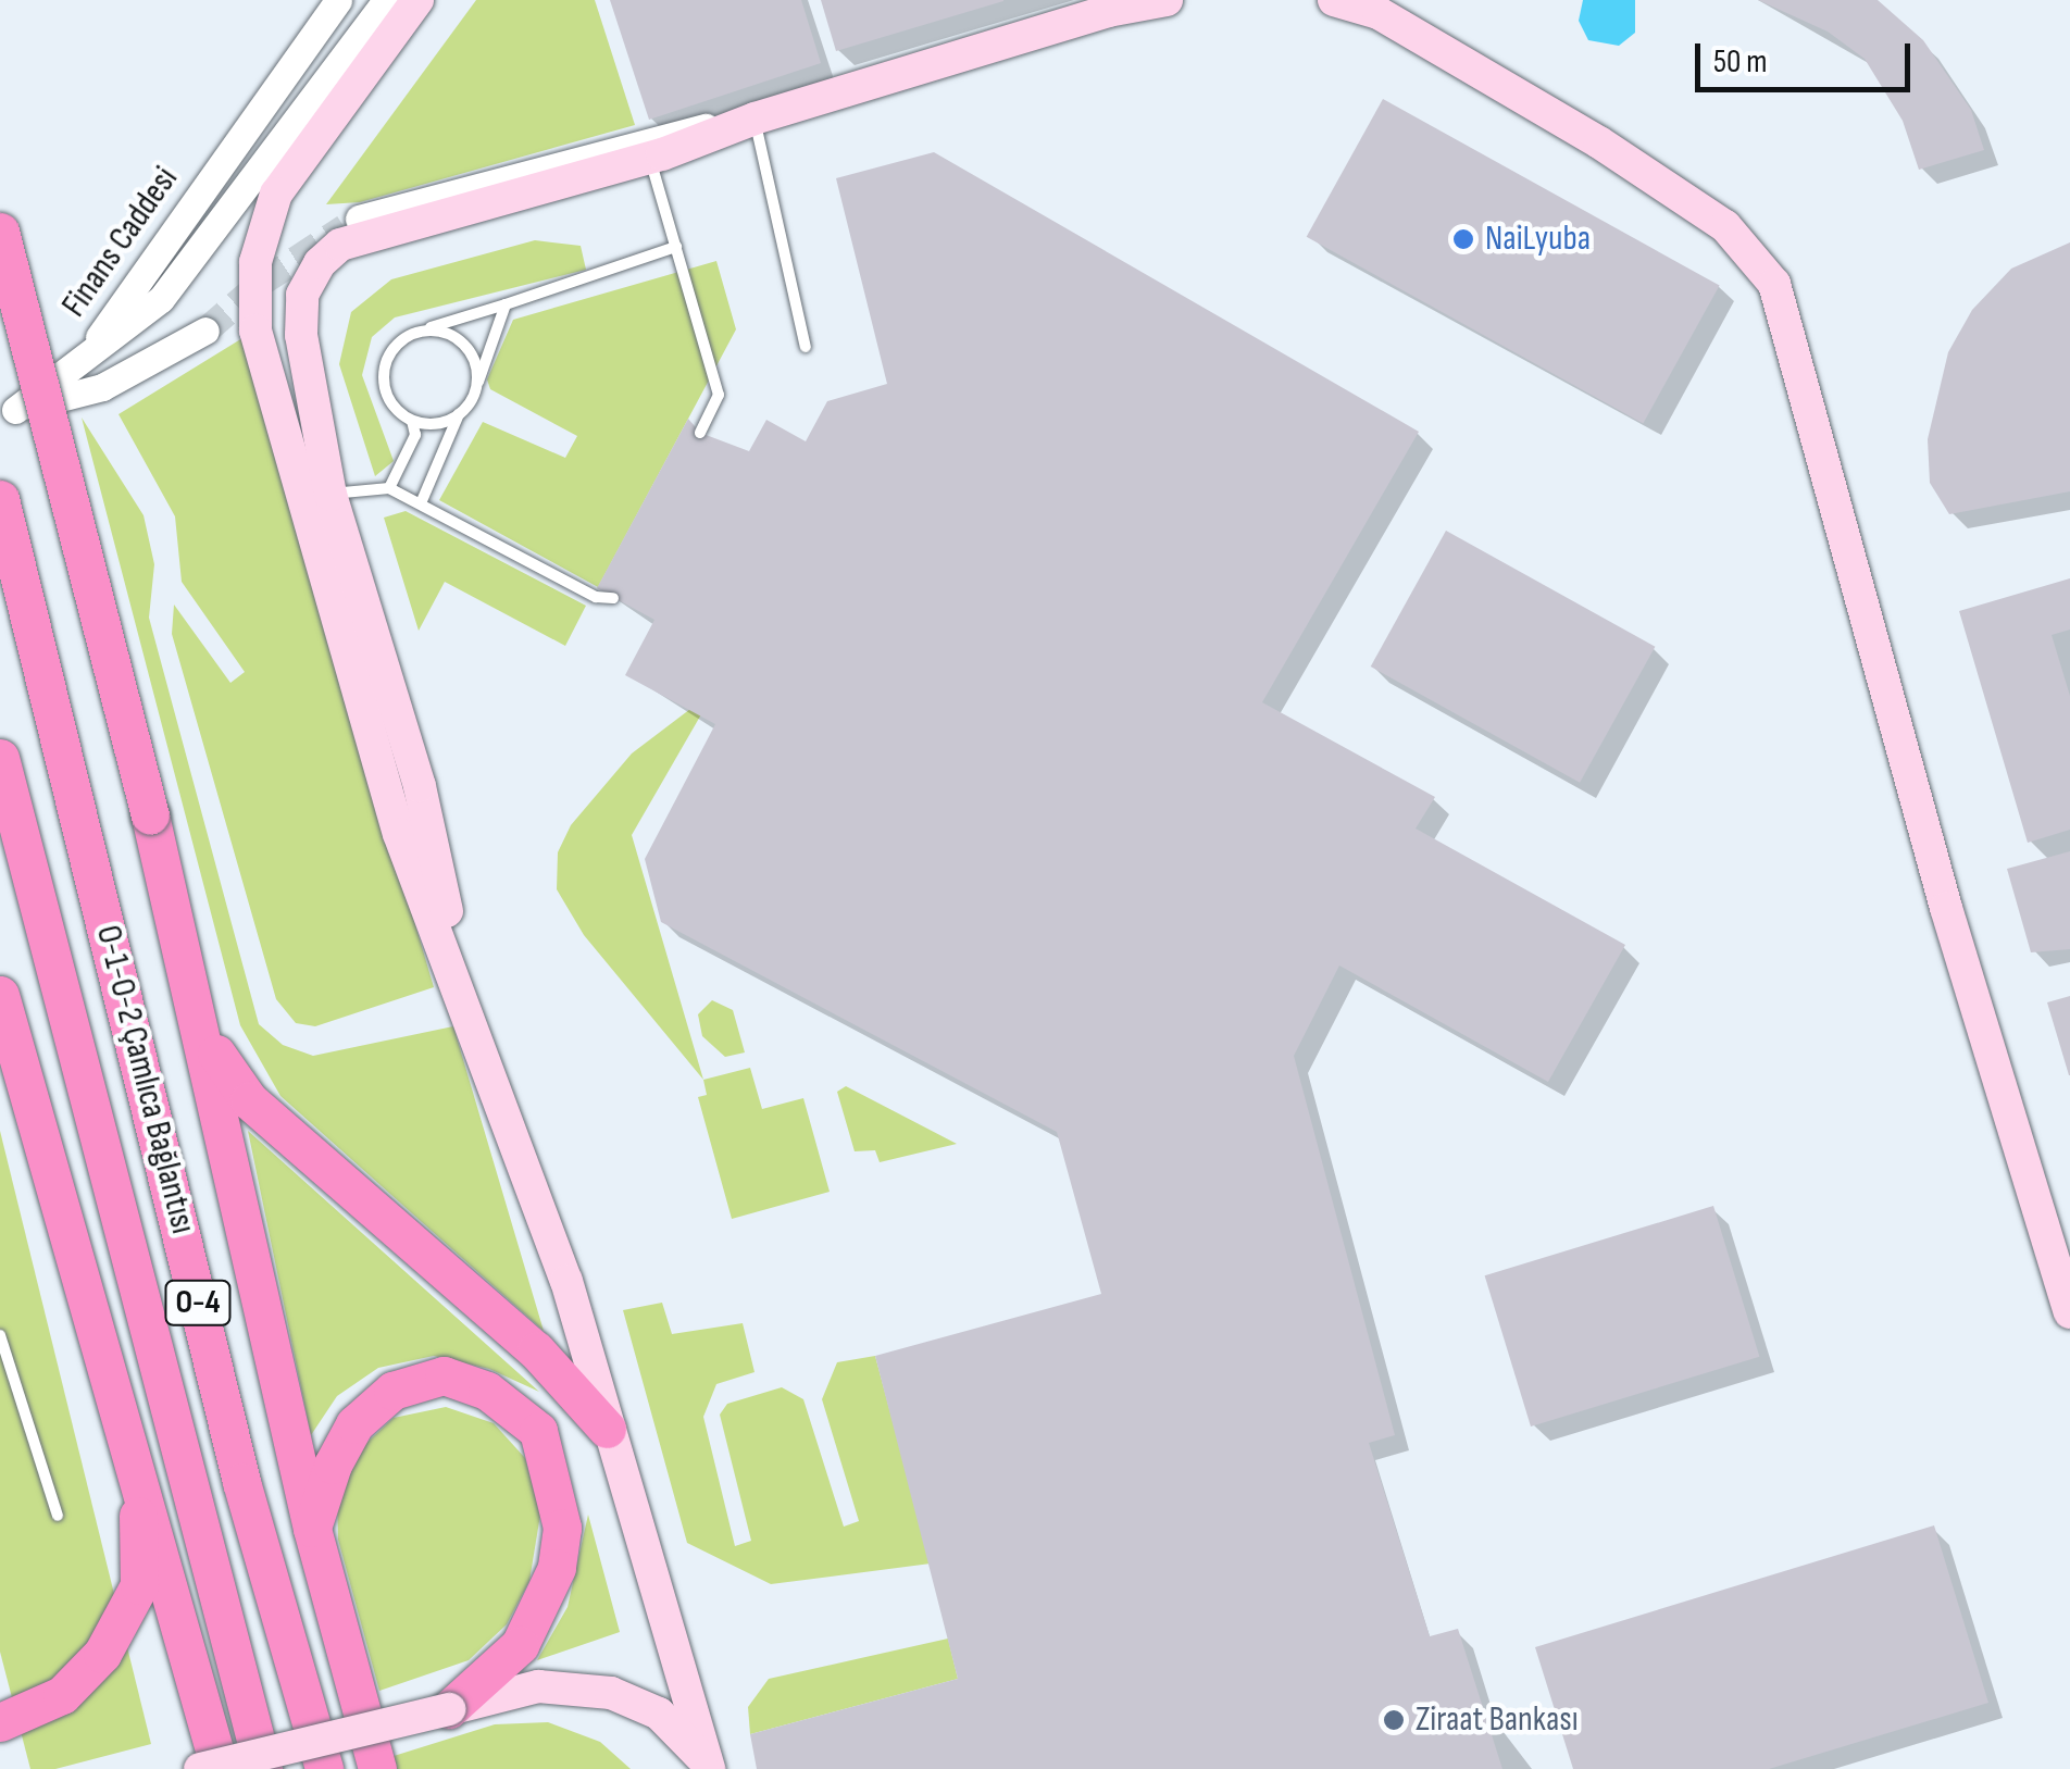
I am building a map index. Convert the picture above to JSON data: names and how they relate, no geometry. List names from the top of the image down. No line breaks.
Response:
{"streets":{"highway":["O-1-O-2 Çamlıca Bağlantısı","O-4"],"street":["Finans Caddesi"]},"places":["NaiLyuba","Ziraat Bankası"],"scale_bar":"50 m"}
